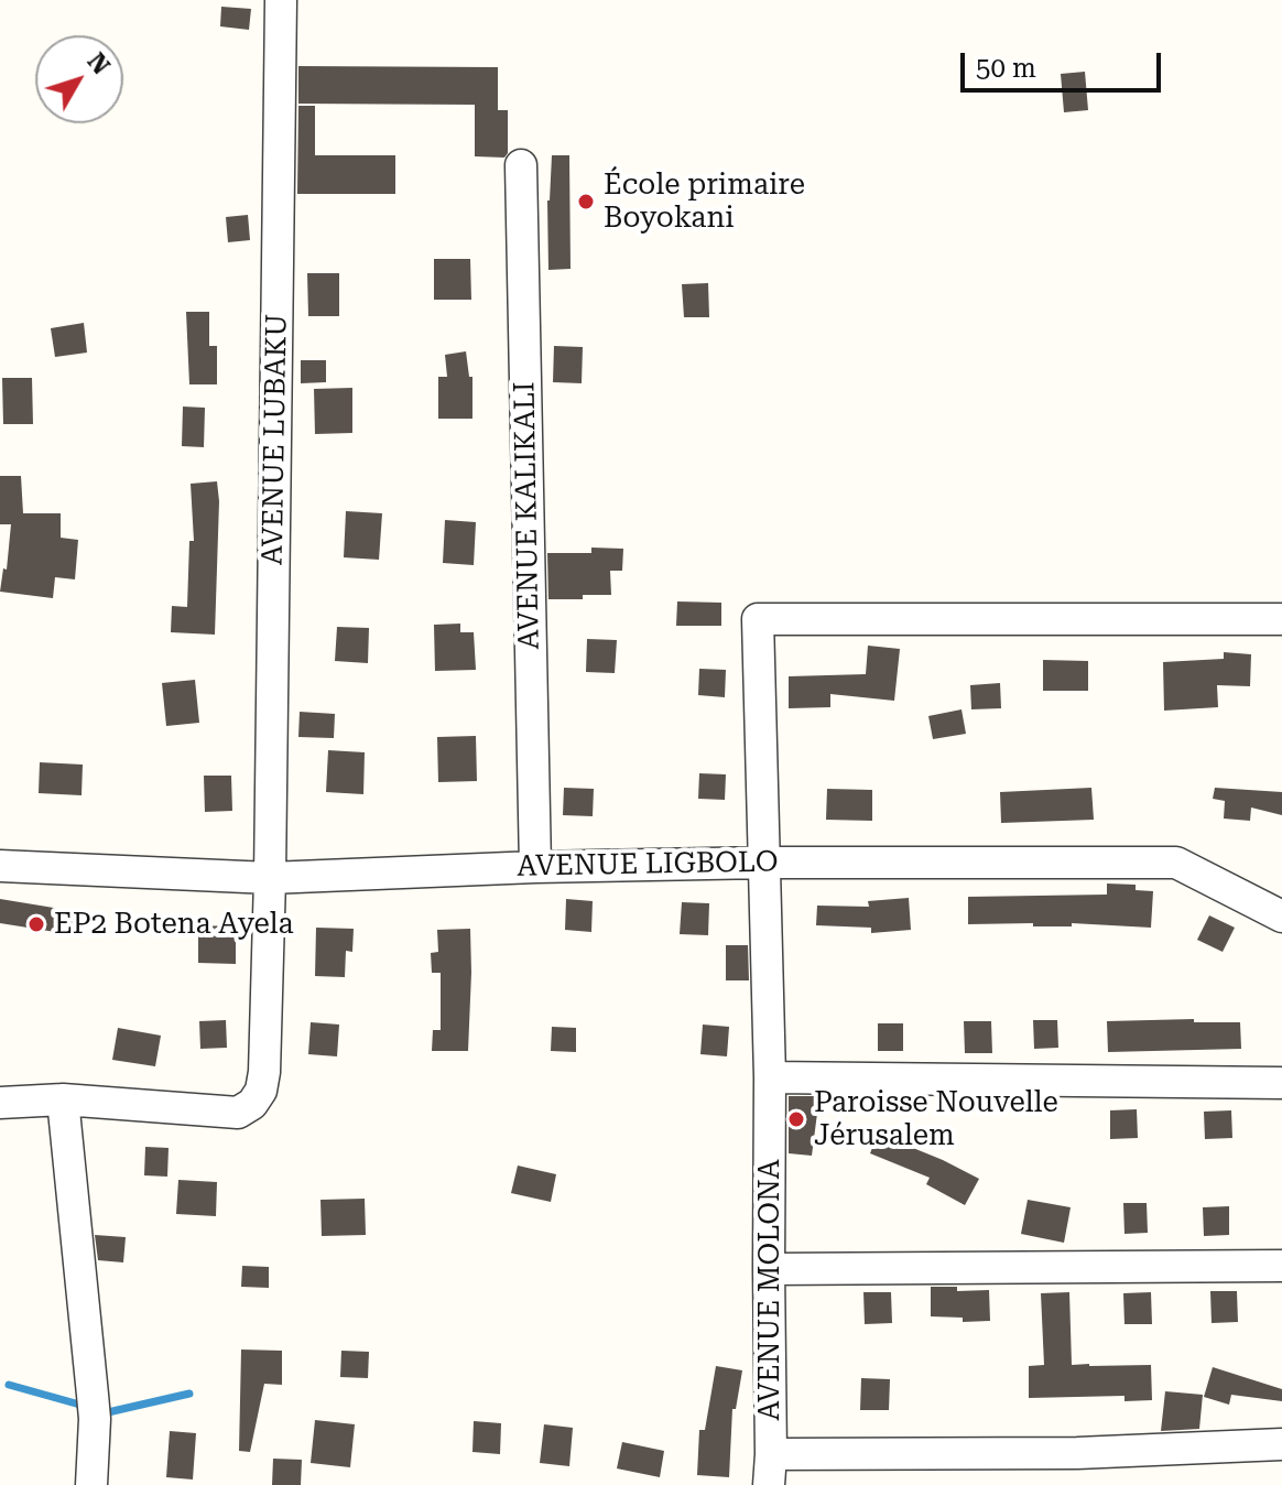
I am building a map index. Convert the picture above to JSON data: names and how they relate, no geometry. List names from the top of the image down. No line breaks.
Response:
{"streets":{"street":["AVENUE LUBAKU","AVENUE KALIKALI","AVENUE LIGBOLO","AVENUE MOLONA"]},"crossings":[["AVENUE LUBAKU","AVENUE LIGBOLO"],["AVENUE KALIKALI","AVENUE LIGBOLO"],["AVENUE LIGBOLO","AVENUE MOLONA"]],"places":["École primaire Boyokani","EP2 Botena Ayela","Paroisse Nouvelle Jérusalem"],"scale_bar":"50 m","north":"top right"}
